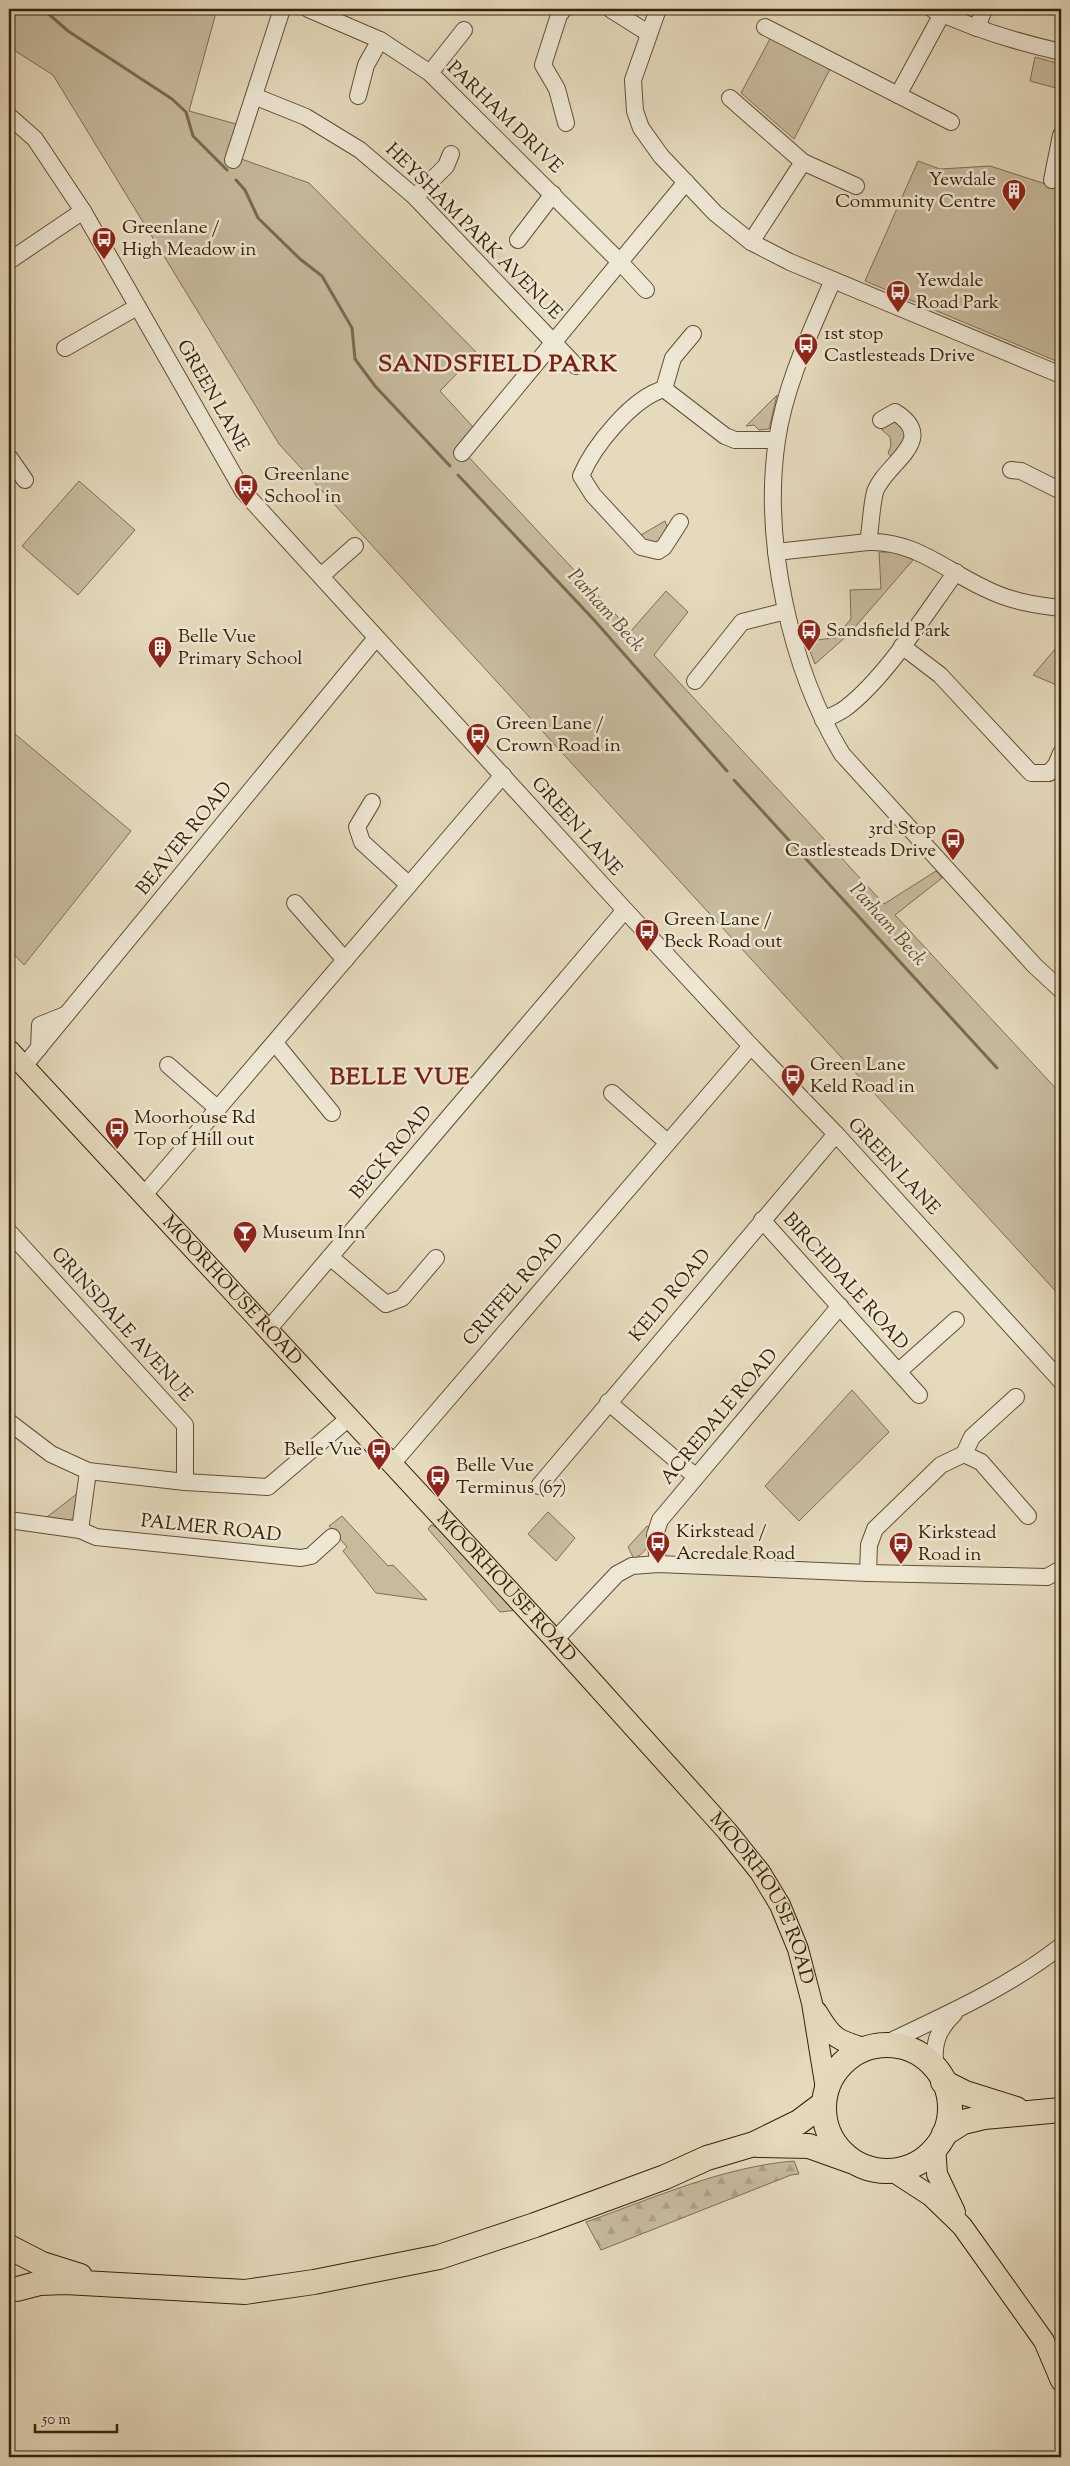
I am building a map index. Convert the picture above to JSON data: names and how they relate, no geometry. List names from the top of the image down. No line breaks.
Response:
{"streets":{"main road":["MOORHOUSE ROAD"],"street":["PARHAM DRIVE","HEYSHAM PARK AVENUE","GREEN LANE","BEAVER ROAD","BECK ROAD","BIRCHDALE ROAD","CRIFFEL ROAD","KELD ROAD","GRINSDALE AVENUE","ACREDALE ROAD","PALMER ROAD"]},"crossings":[["GREEN LANE","BEAVER ROAD"],["GREEN LANE","BECK ROAD"],["GREEN LANE","CRIFFEL ROAD"],["GREEN LANE","KELD ROAD"],["BEAVER ROAD","MOORHOUSE ROAD"],["BECK ROAD","MOORHOUSE ROAD"],["BIRCHDALE ROAD","KELD ROAD"],["BIRCHDALE ROAD","ACREDALE ROAD"],["CRIFFEL ROAD","MOORHOUSE ROAD"]],"districts":["SANDSFIELD PARK","BELLE VUE"],"water":["Parham Beck"],"places":{"building":["Yewdale Community Centre","Belle Vue Primary School"],"bus stop":["Greenlane / High Meadow in","Yewdale Road Park","1st stop Castlesteads Drive","Greenlane School in","Sandsfield Park","Green Lane / Crown Road in","3rd Stop Castlesteads Drive","Green Lane / Beck Road out","Green Lane Keld Road in","Moorhouse Rd Top of Hill out","Belle Vue","Belle Vue Terminus (67)","Kirkstead / Acredale Road","Kirkstead Road in"],"bar":["Museum Inn"]},"scale_bar":"50 m"}
